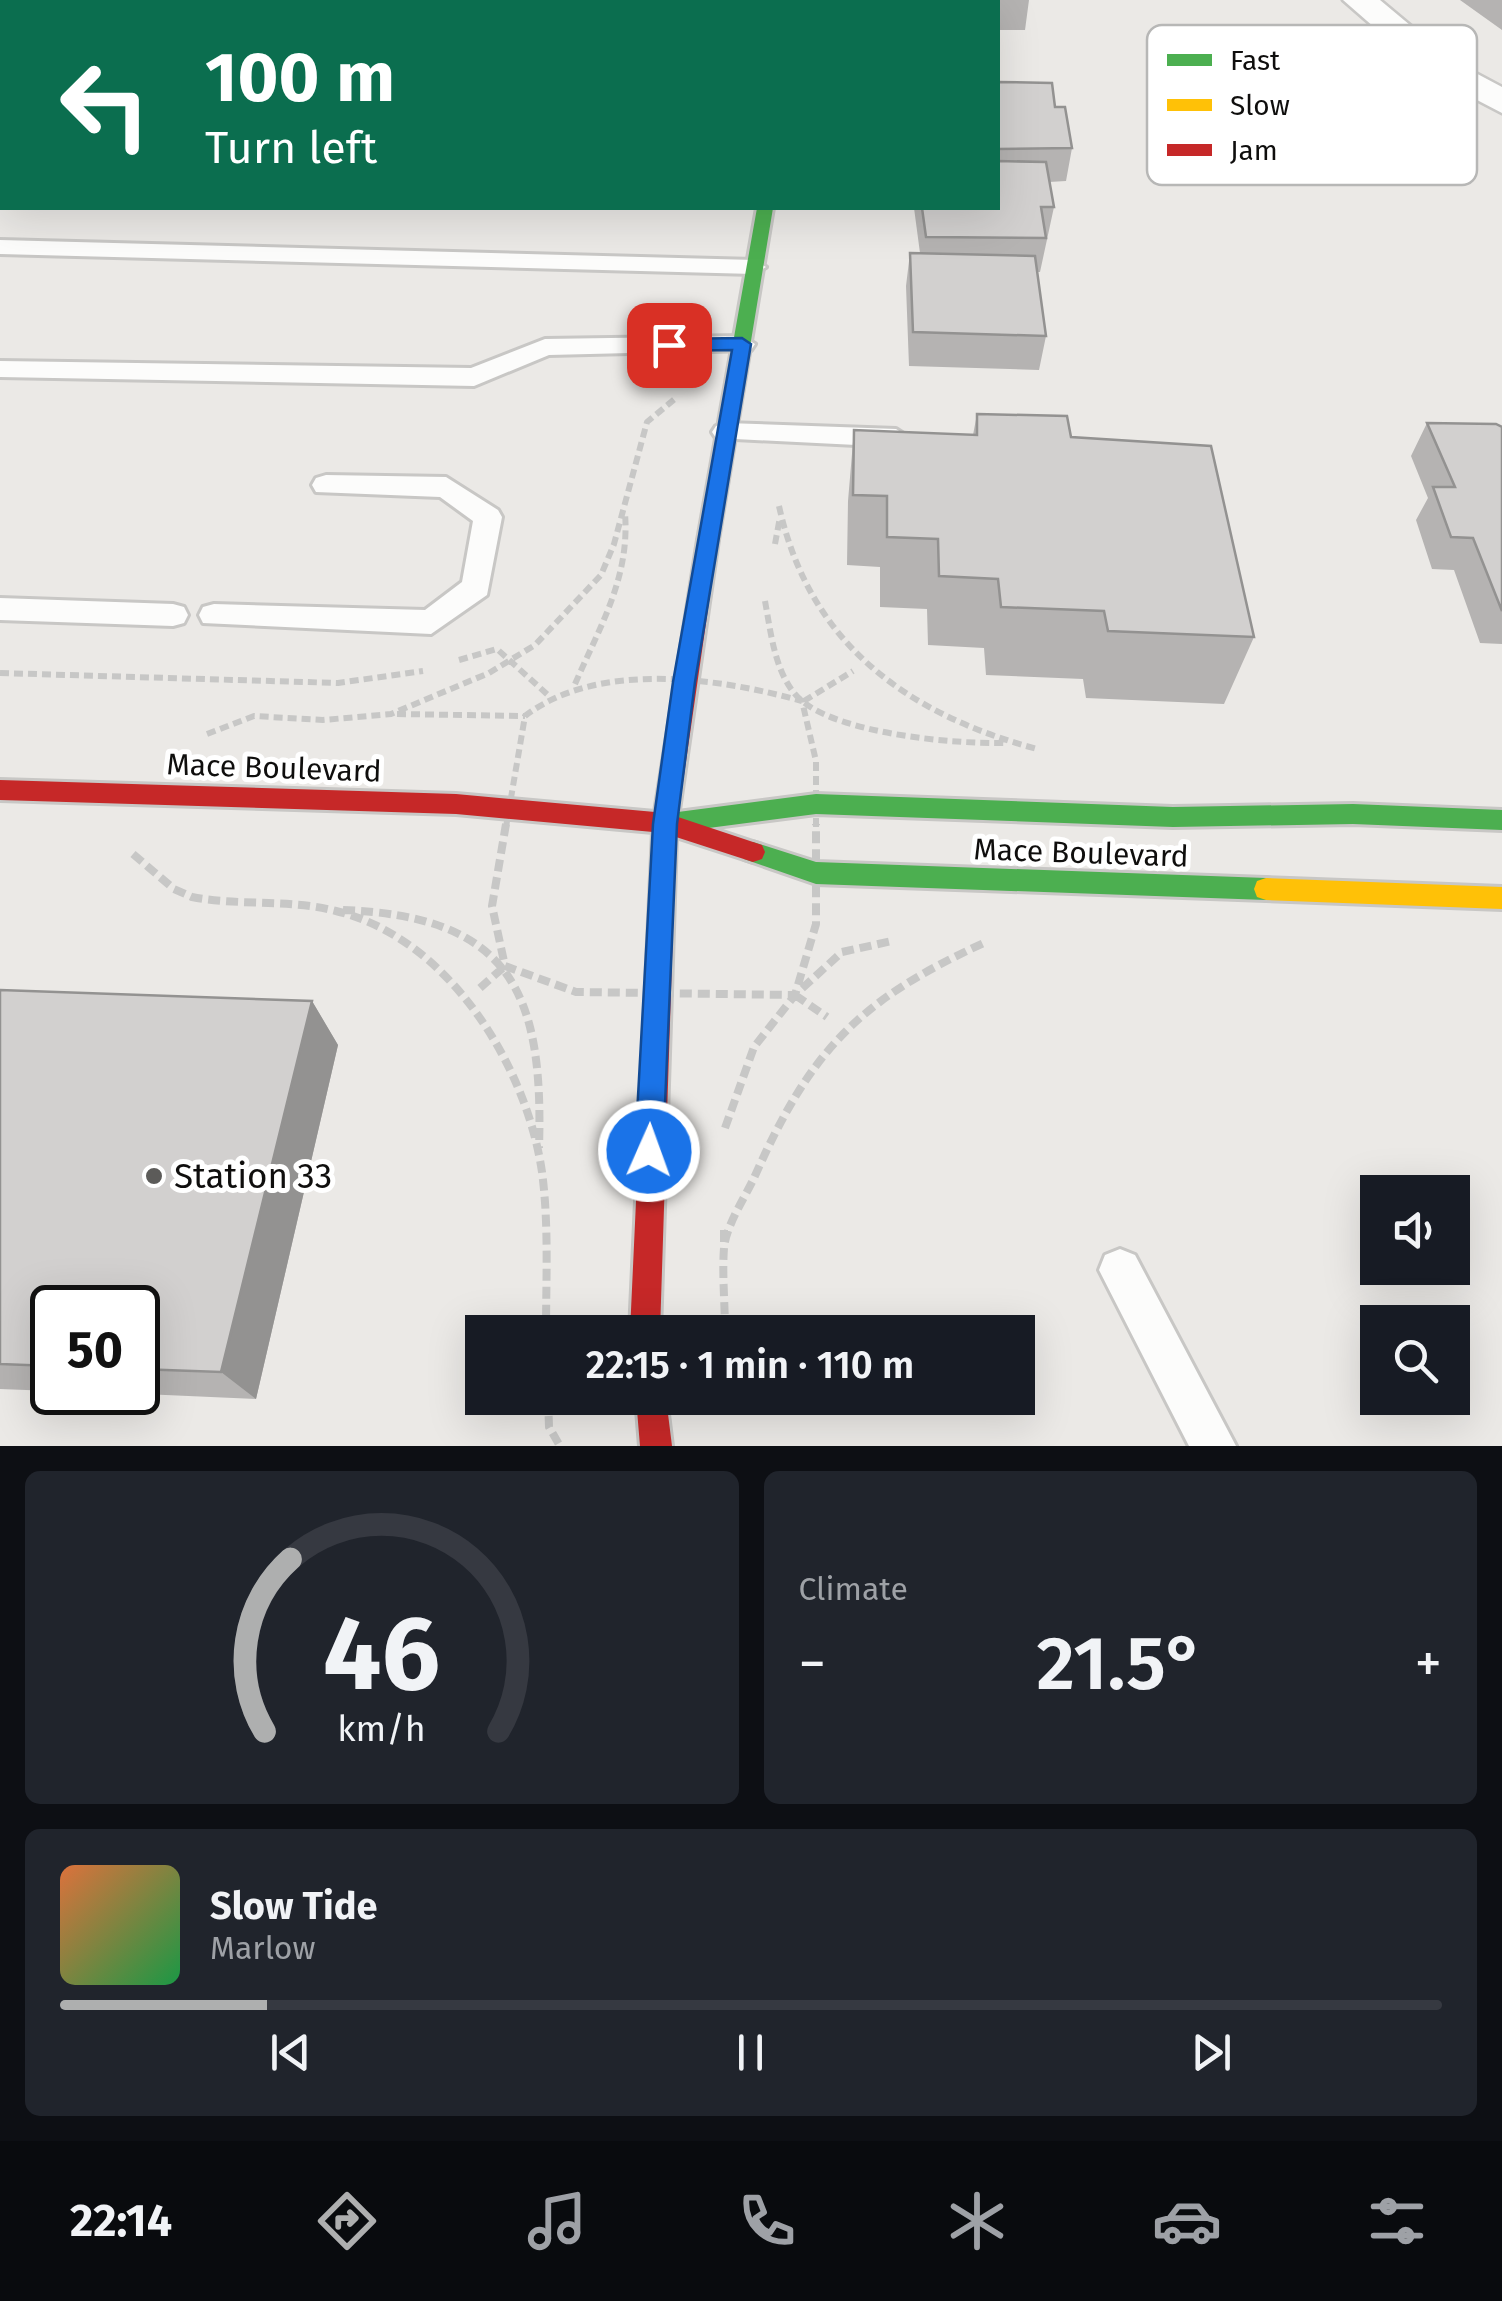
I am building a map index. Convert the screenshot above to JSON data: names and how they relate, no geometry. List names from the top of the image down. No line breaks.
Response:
{"streets":{"street":["Mace Boulevard"]},"places":["Station 33"],"legend":["Fast","Slow","Jam"],"page":{"turn":["100 m","Turn left"],"limit":"50","trip":"22:15 · 1 min · 110 m","tile":"Climate","heat":["−","21.5°","+"],"song":["Slow Tide","Marlow"],"tabs":"22:14","gauge":["46","km/h"]}}
